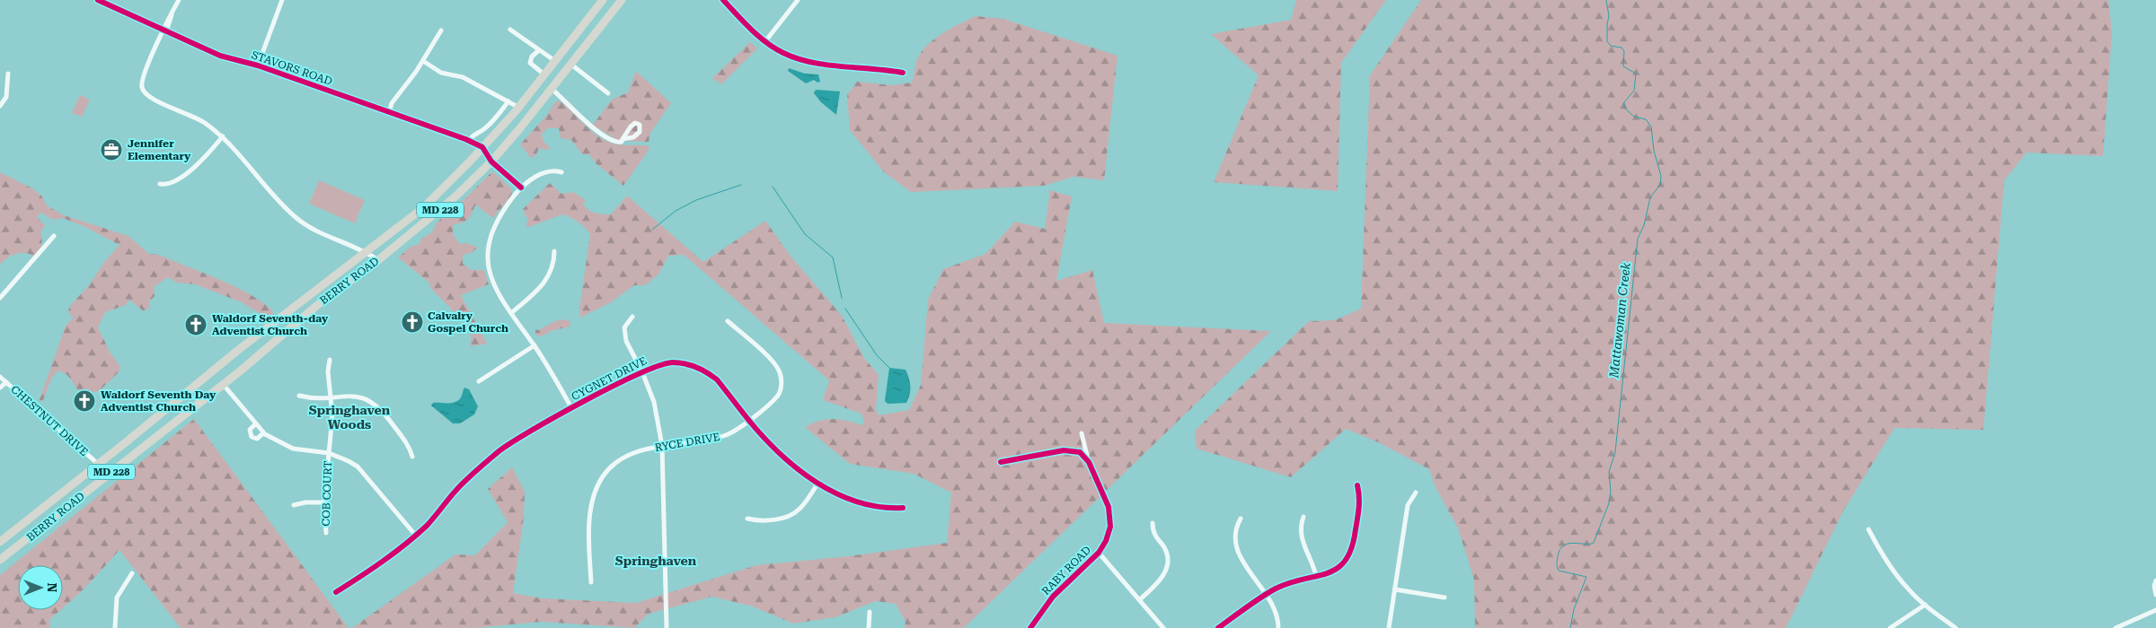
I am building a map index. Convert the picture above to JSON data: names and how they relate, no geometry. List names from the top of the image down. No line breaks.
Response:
{"streets":{"highway":["MD 228","BERRY ROAD"],"street":["STAVORS ROAD","CYGNET DRIVE","CHESTNUT DRIVE","RYCE DRIVE","COB COURT","RABY ROAD"]},"crossings":[["STAVORS ROAD","BERRY ROAD"],["BERRY ROAD","CHESTNUT DRIVE"],["CYGNET DRIVE","RYCE DRIVE"]],"districts":["Springhaven Woods","Springhaven"],"water":["Mattawoman Creek"],"places":{"office":["Jennifer Elementary"],"church":["Calvalry Gospel Church","Waldorf Seventh-day Adventist Church","Waldorf Seventh Day Adventist Church"]},"north":"right"}
